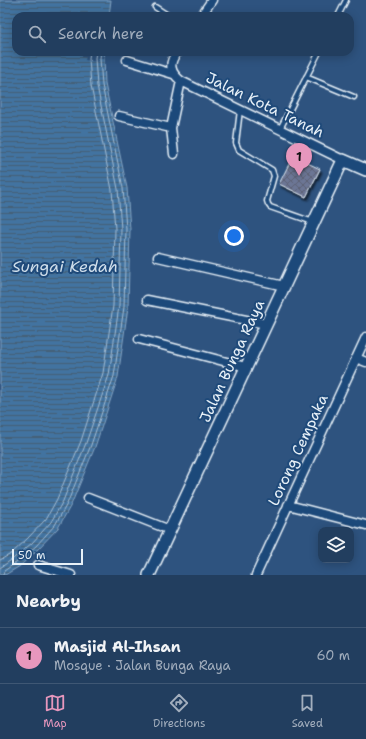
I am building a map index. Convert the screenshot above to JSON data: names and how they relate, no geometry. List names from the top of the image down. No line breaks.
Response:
{"streets":{"street":["Jalan Kota Tanah","Jalan Bunga Raya","Lorong Cempaka"]},"crossings":[["Jalan Kota Tanah","Jalan Bunga Raya"]],"water":["Sungai Kedah"],"scale_bar":"50 m","page":{"search":"Search here","pins":"1","scale":"50 m","heading":"Nearby","list":[{"mark":"1","name":"Masjid Al-Ihsan","note":"Mosque · Jalan Bunga Raya","value":"60 m"}],"nav":["Map","Directions","Saved"]}}
